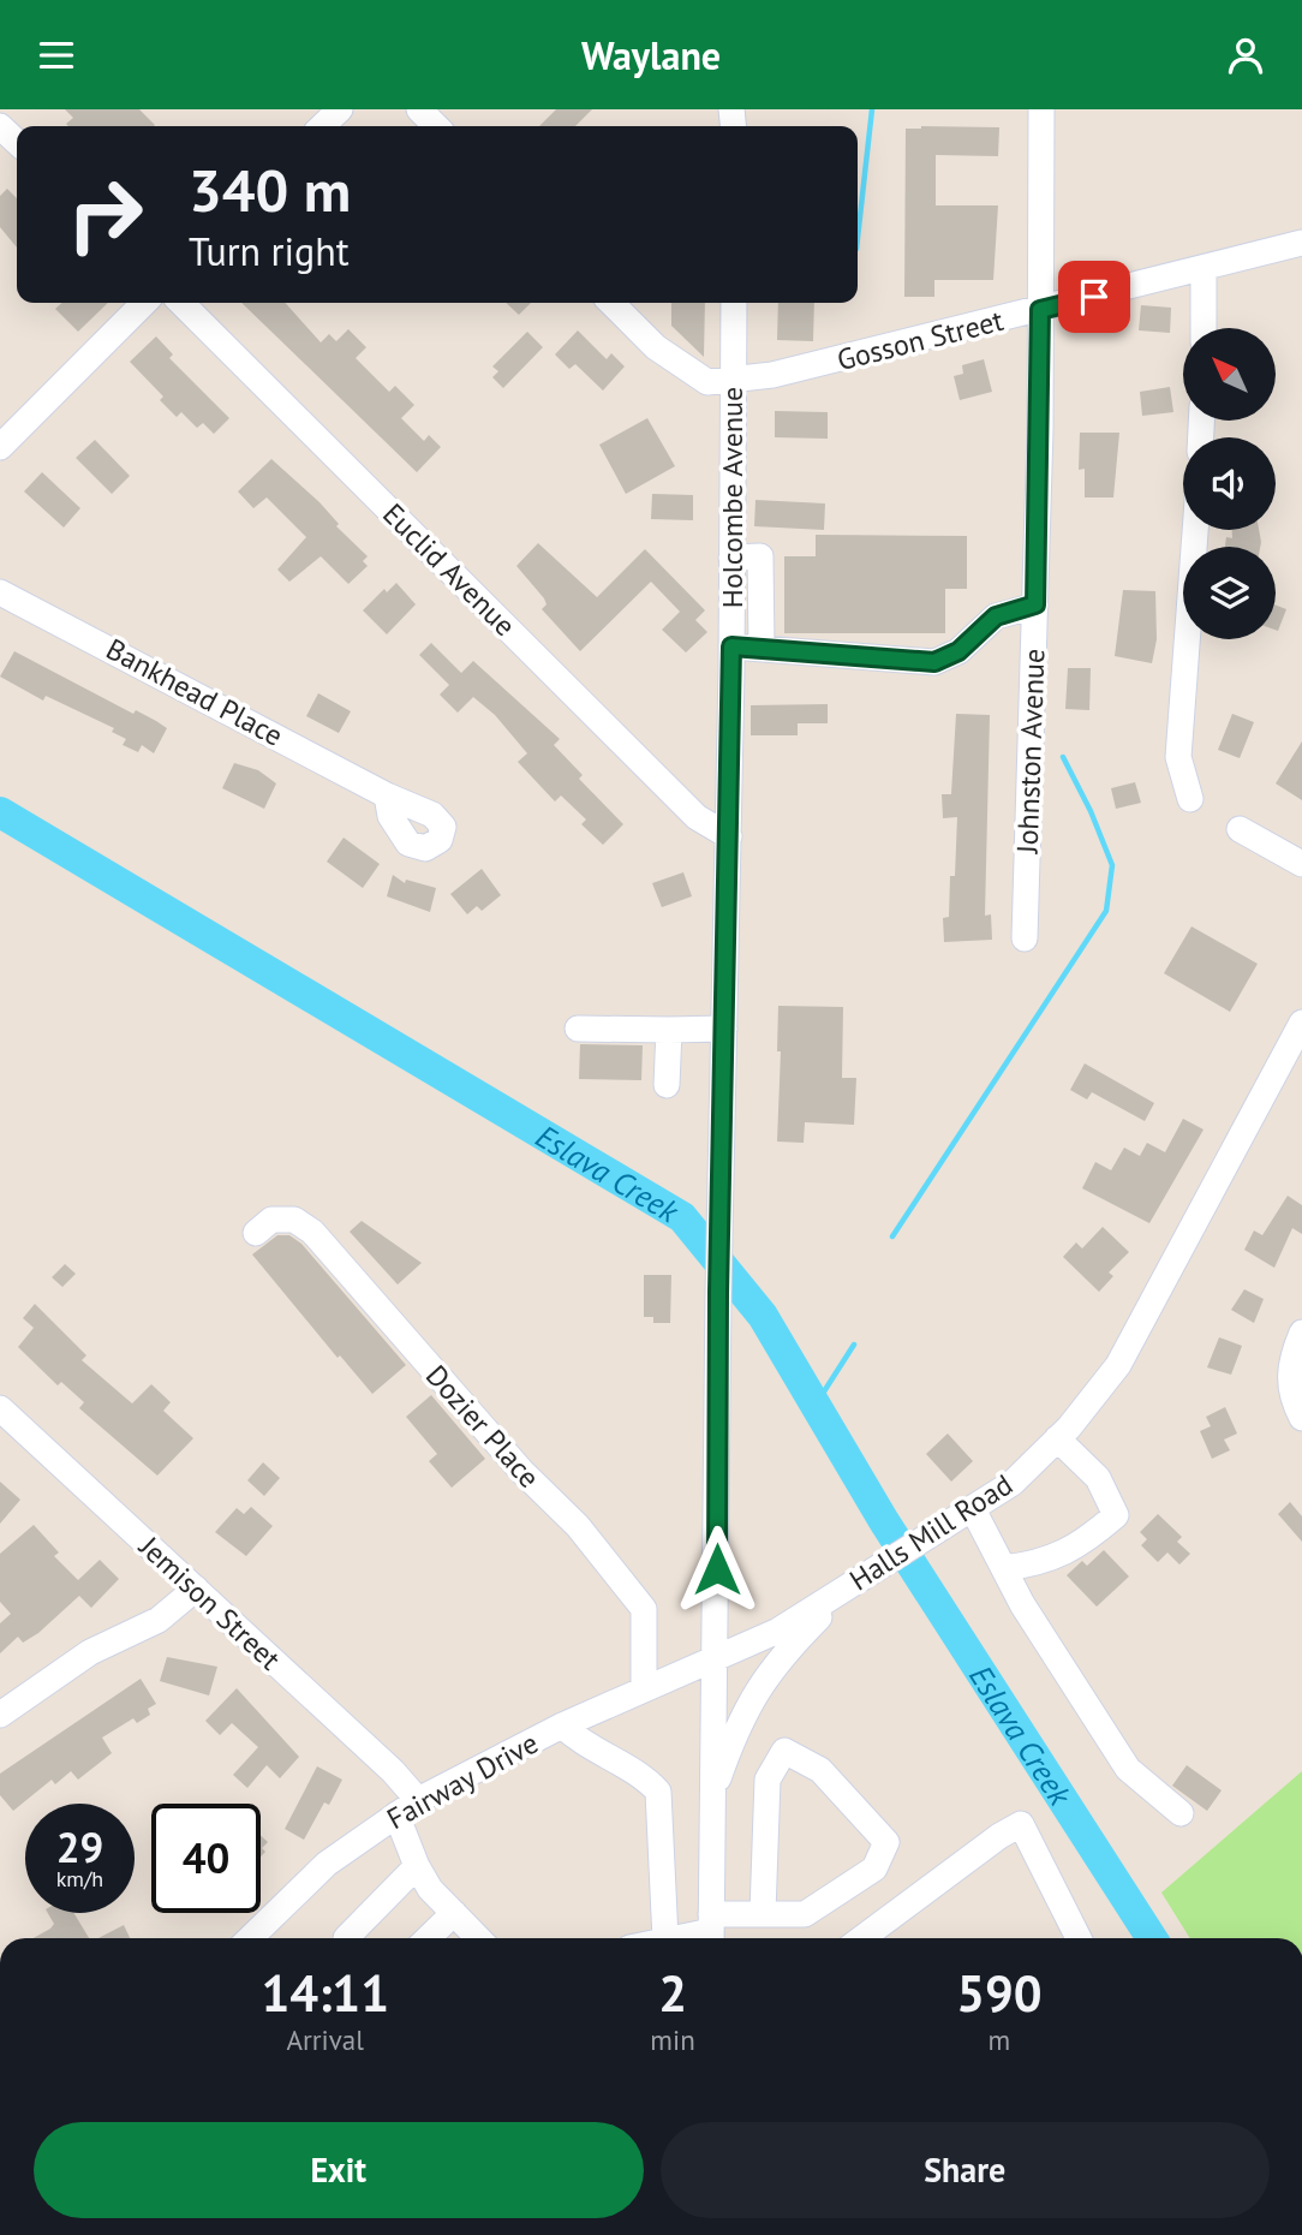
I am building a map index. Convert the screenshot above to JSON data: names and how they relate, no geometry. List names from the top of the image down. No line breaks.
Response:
{"streets":{"street":["Gosson Street","Holcombe Avenue","Euclid Avenue","Bankhead Place","Johnston Avenue","Dozier Place","Halls Mill Road","Jemison Street","Fairway Drive"]},"crossings":[["Gosson Street","Holcombe Avenue"],["Gosson Street","Johnston Avenue"],["Holcombe Avenue","Euclid Avenue"],["Holcombe Avenue","Halls Mill Road"],["Holcombe Avenue","Fairway Drive"],["Dozier Place","Fairway Drive"],["Halls Mill Road","Fairway Drive"],["Jemison Street","Fairway Drive"]],"water":["Eslava Creek"],"north":"top left","page":{"header":"Waylane","turn":["340 m","Turn right"],"speed":"29 km/h","limit":"40","eta":["14:11","Arrival","2","min","590","m"],"buttons":["Exit","Share"]}}
